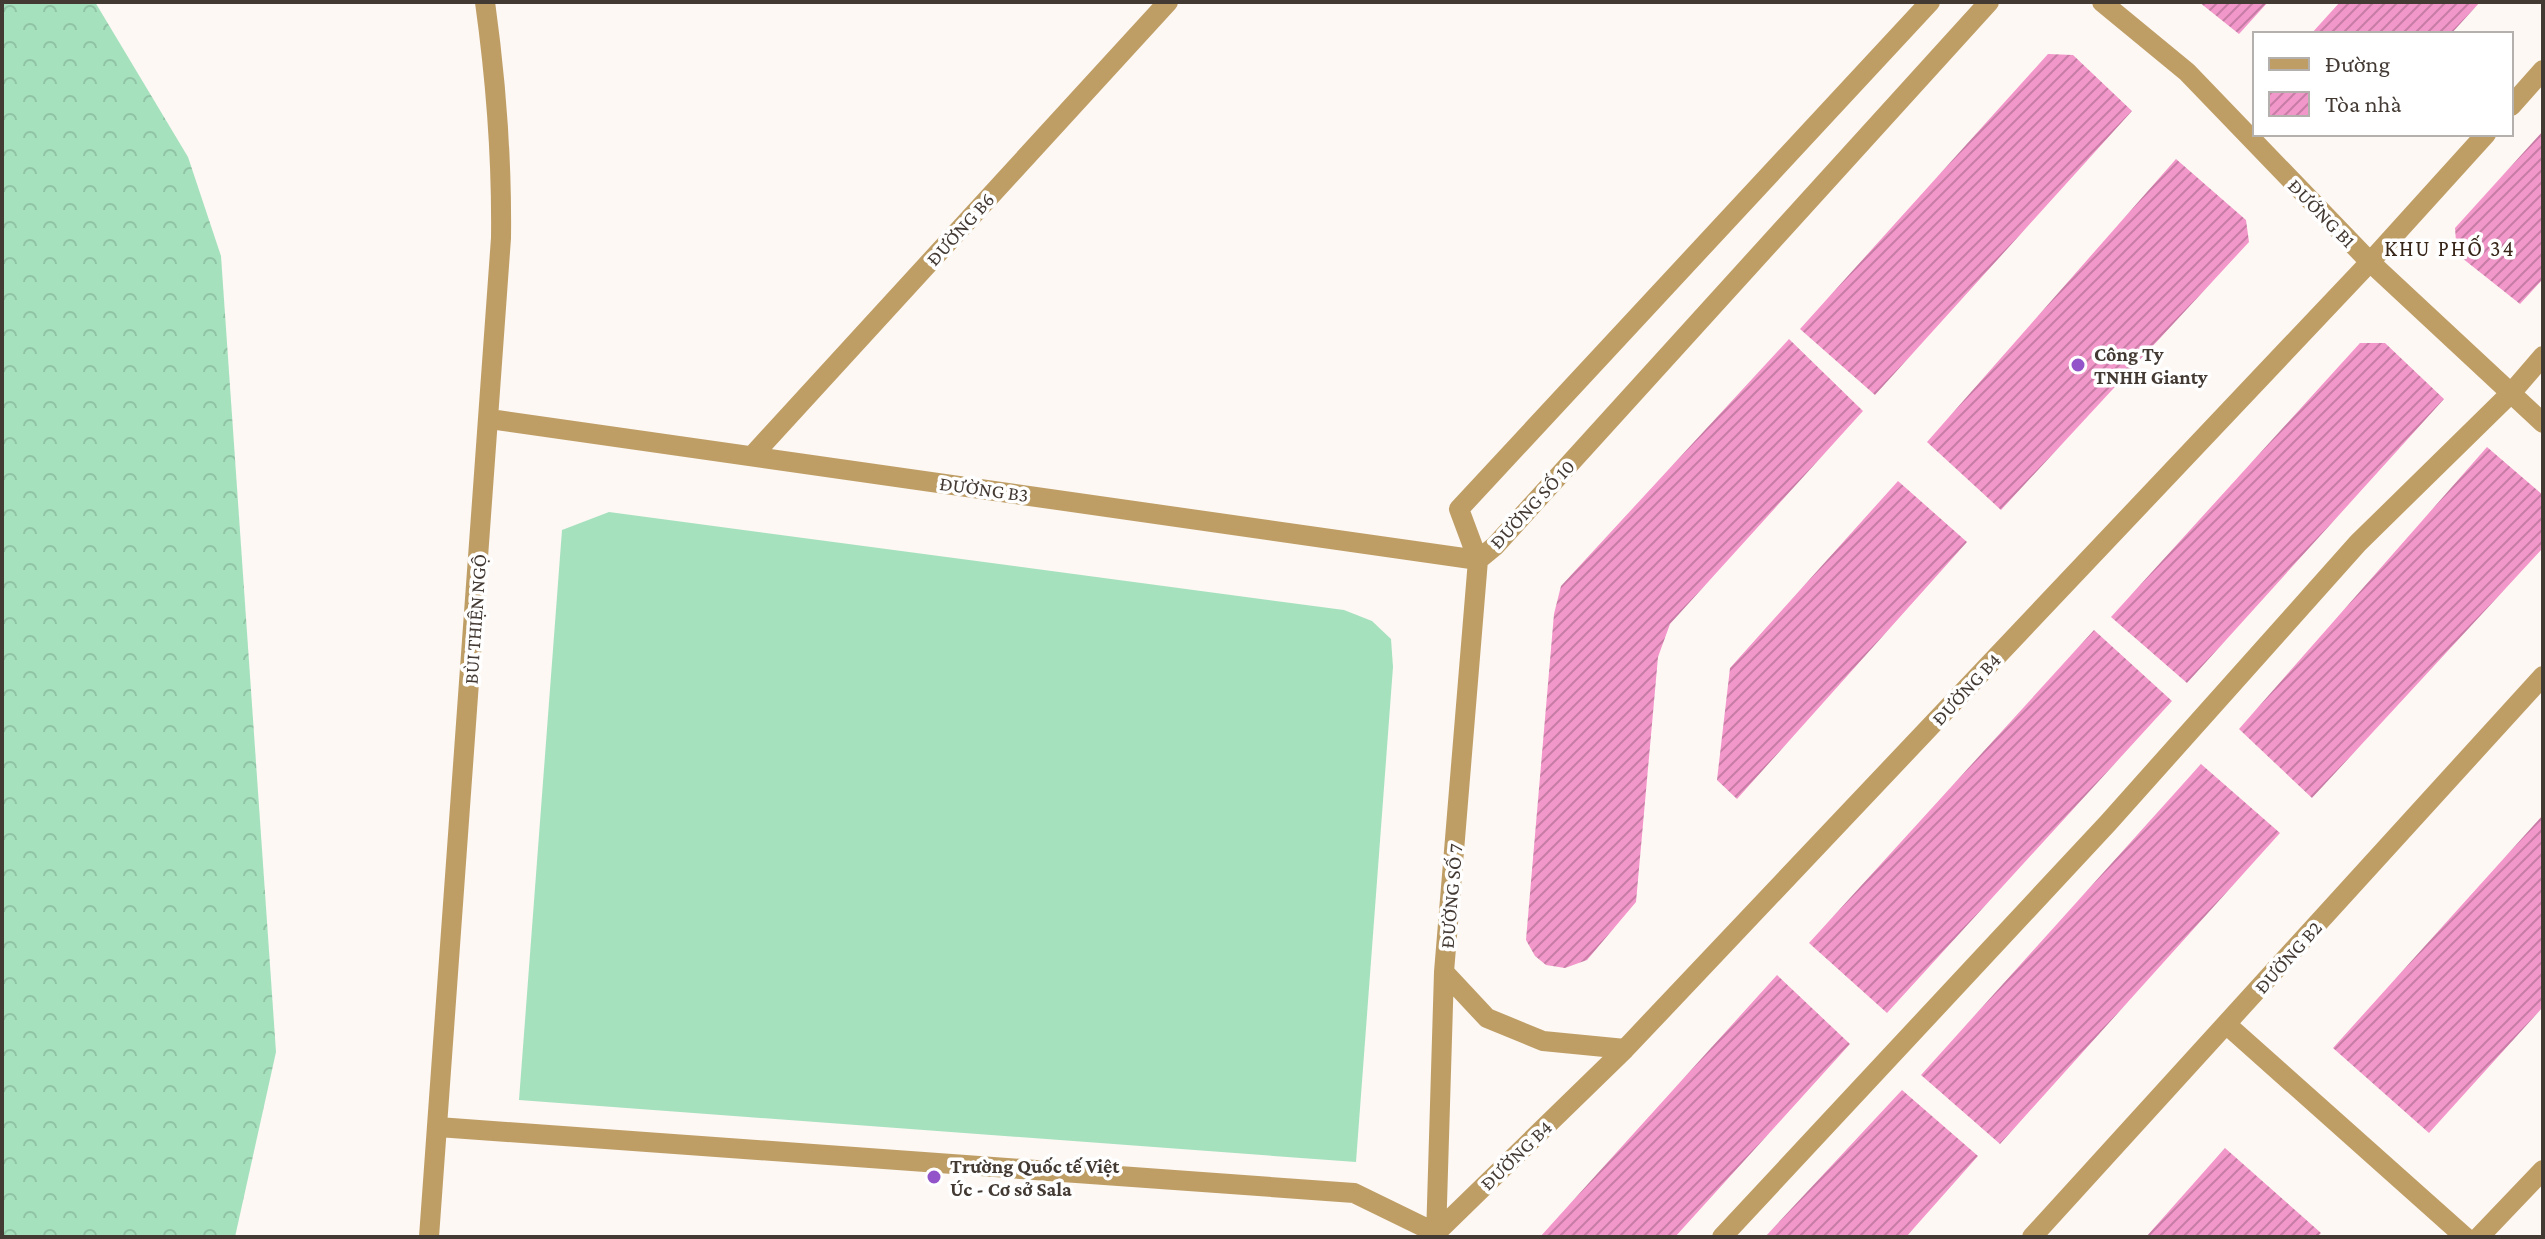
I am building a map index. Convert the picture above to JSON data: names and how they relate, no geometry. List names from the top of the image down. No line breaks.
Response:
{"streets":{"street":["ĐƯỚNG B1","ĐƯỜNG B6","ĐƯỜNG B3","ĐƯỜNG SỐ 10","BÙI THIỆN NGỘ","ĐƯỜNG B4","ĐƯỜNG SỐ 7","ĐƯỜNG B2"]},"crossings":[["ĐƯỚNG B1","ĐƯỜNG B4"],["ĐƯỜNG B6","ĐƯỜNG B3"],["ĐƯỜNG B3","ĐƯỜNG SỐ 10"],["ĐƯỜNG B3","BÙI THIỆN NGỘ"],["ĐƯỜNG B3","ĐƯỜNG SỐ 7"],["ĐƯỜNG SỐ 10","ĐƯỜNG SỐ 7"],["ĐƯỜNG B4","ĐƯỜNG SỐ 7"]],"districts":["KHU PHỐ 34"],"places":["Công Ty TNHH Gianty","Trường Quốc tế Việt Úc - Cơ sở Sala"],"legend":["Đường","Tòa nhà"]}
